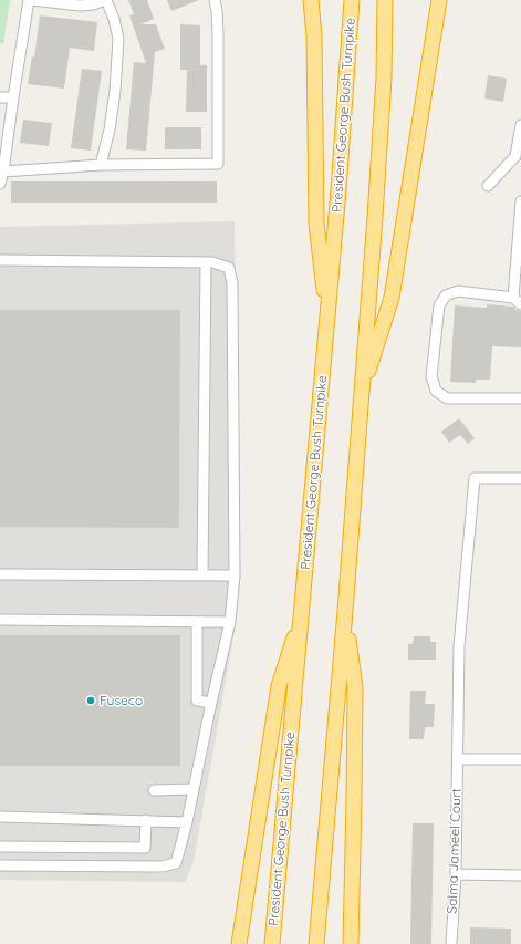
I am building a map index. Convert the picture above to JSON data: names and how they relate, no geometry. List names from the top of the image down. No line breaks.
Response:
{"streets":{"highway":["President George Bush Turnpike"],"street":["Salma Jameel Court"]},"places":["Fuseco"]}
